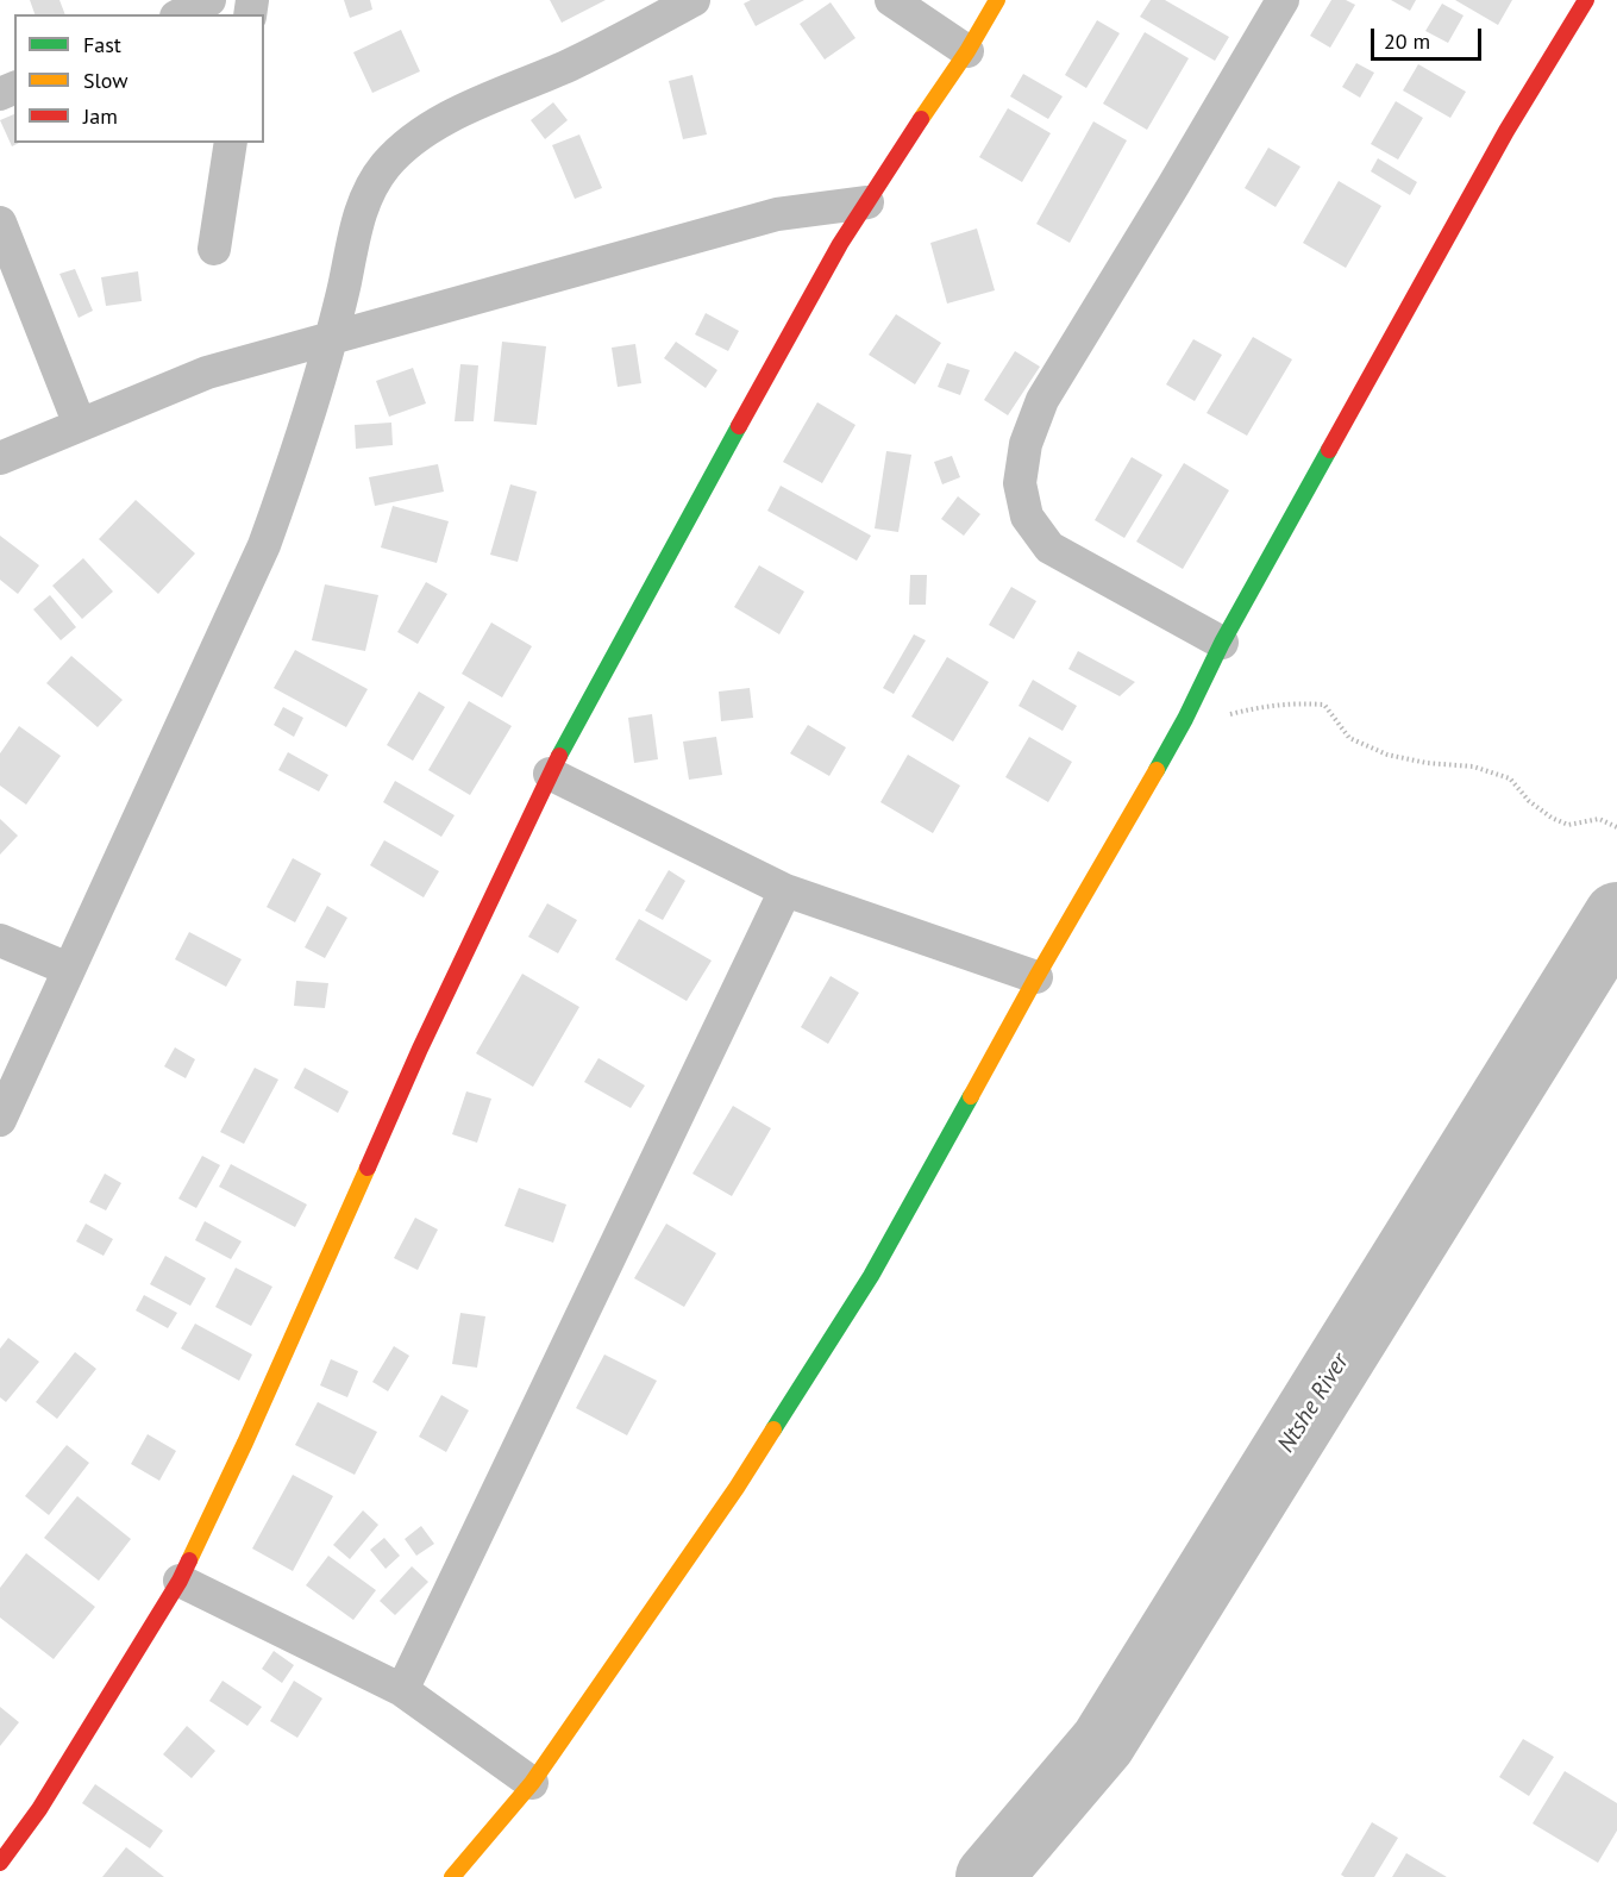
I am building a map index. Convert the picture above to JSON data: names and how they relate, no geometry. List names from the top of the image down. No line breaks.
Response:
{"water":["Ntshe River"],"legend":["Fast","Slow","Jam"],"scale_bar":"20 m"}
